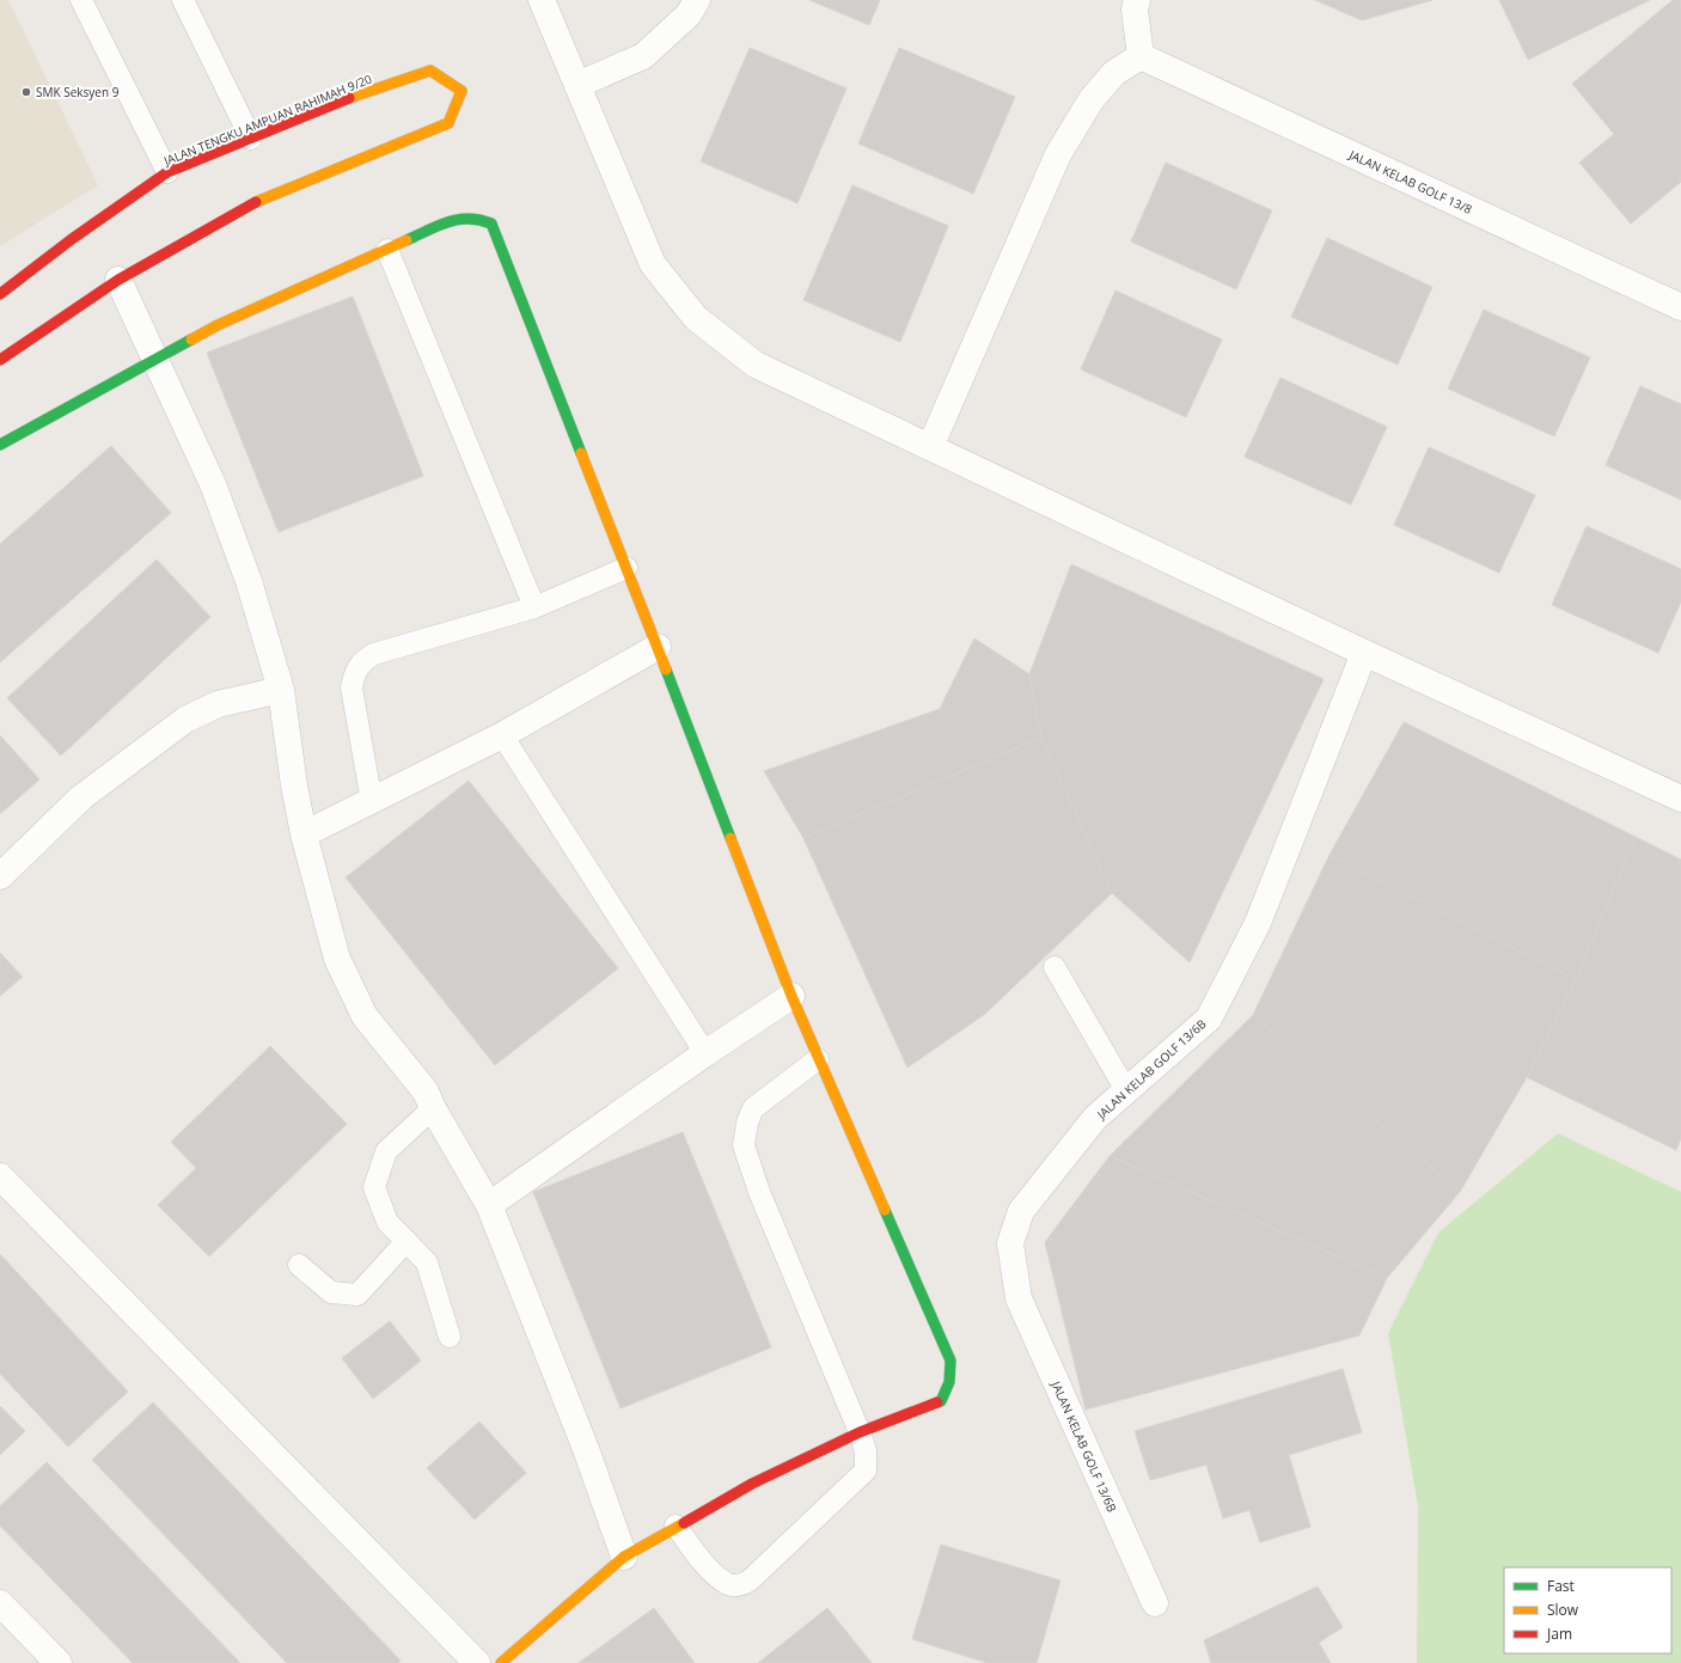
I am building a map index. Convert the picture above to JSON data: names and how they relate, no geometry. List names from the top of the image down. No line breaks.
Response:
{"streets":{"street":["JALAN TENGKU AMPUAN RAHIMAH 9/20","JALAN KELAB GOLF 13/8","JALAN KELAB GOLF 13/6B"]},"places":["SMK Seksyen 9"],"legend":["Fast","Slow","Jam"]}
